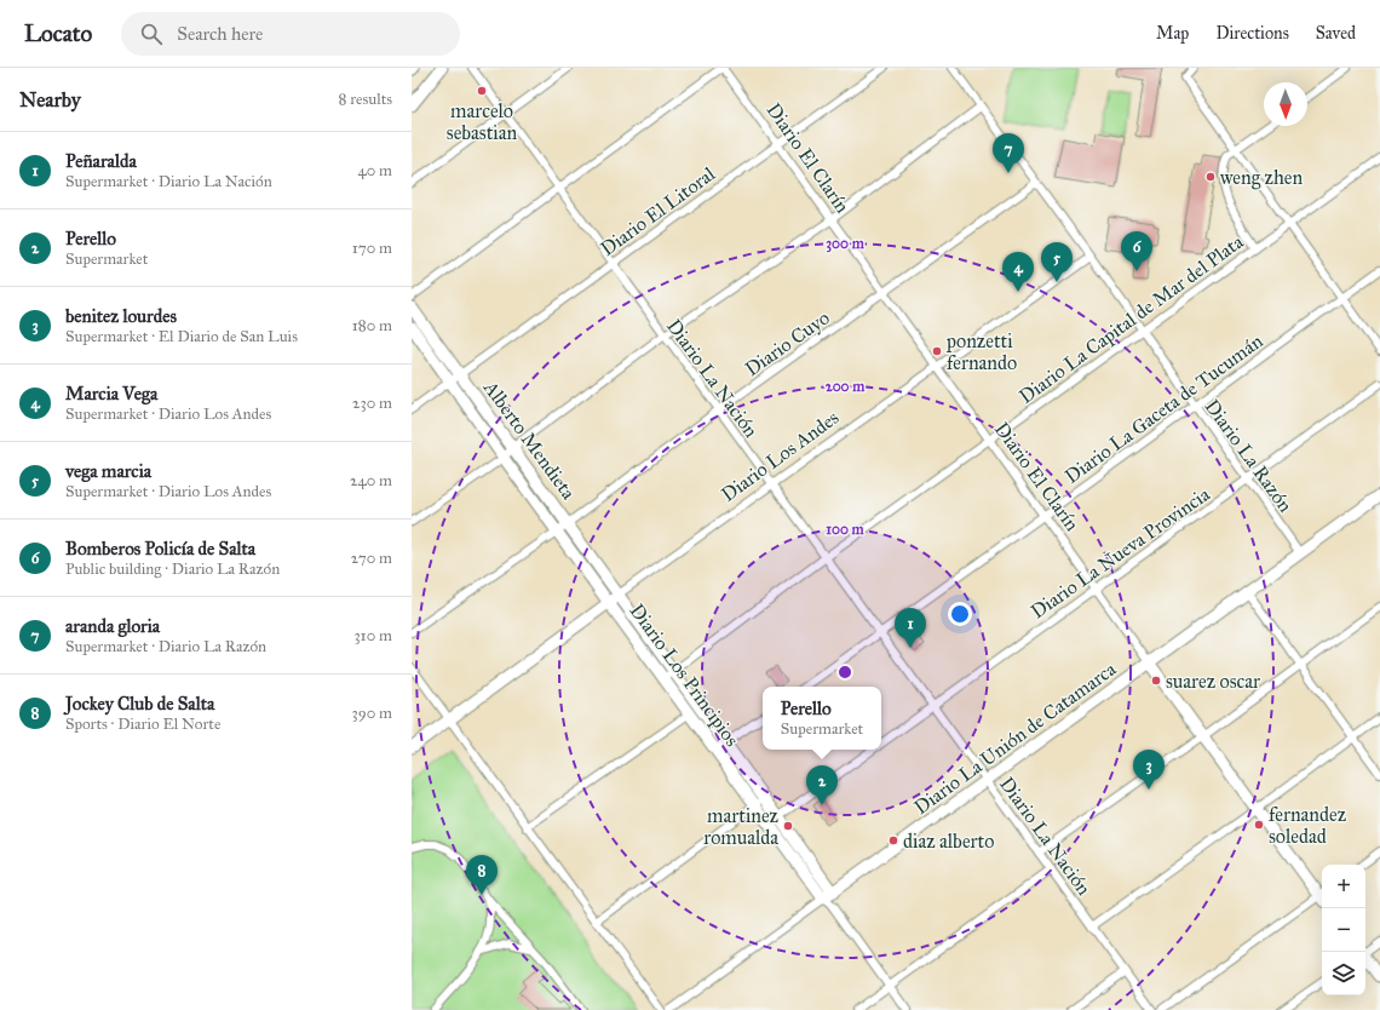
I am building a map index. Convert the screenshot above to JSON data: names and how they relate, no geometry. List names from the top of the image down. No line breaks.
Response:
{"streets":{"street":["Diario El Clarín","Diario El Litoral","Diario La Capital de Mar del Plata","Diario Cuyo","Diario La Nación","Diario La Gaceta de Tucumán","Alberto Mendieta","Diario Los Andes","Diario La Razón","Diario La Nueva Provincia","Diario Los Principios","Diario La Unión de Catamarca"]},"crossings":[["Diario El Clarín","Diario El Litoral"],["Diario El Clarín","Diario La Capital de Mar del Plata"],["Diario El Clarín","Diario Cuyo"],["Diario El Clarín","Diario La Gaceta de Tucumán"],["Diario El Clarín","Diario Los Andes"],["Diario El Clarín","Diario La Nueva Provincia"],["Diario El Clarín","Diario La Unión de Catamarca"],["Diario El Litoral","Diario La Nación"],["Diario El Litoral","Alberto Mendieta"],["Diario La Capital de Mar del Plata","Diario La Nación"],["Diario La Capital de Mar del Plata","Diario La Razón"],["Diario La Capital de Mar del Plata","Diario Los Principios"],["Diario Cuyo","Diario La Nación"],["Diario Cuyo","Alberto Mendieta"],["Diario Cuyo","Diario La Razón"],["Diario La Nación","Diario La Gaceta de Tucumán"],["Diario La Nación","Diario Los Andes"],["Diario La Nación","Diario La Nueva Provincia"],["Diario La Nación","Diario La Unión de Catamarca"],["Diario La Gaceta de Tucumán","Diario La Razón"],["Alberto Mendieta","Diario Los Andes"],["Alberto Mendieta","Diario Los Principios"],["Diario Los Andes","Diario La Razón"],["Diario Los Andes","Diario Los Principios"],["Diario La Razón","Diario La Nueva Provincia"],["Diario La Razón","Diario La Unión de Catamarca"],["Diario La Nueva Provincia","Diario Los Principios"],["Diario Los Principios","Diario La Unión de Catamarca"]],"places":["marcelo sebastian","weng zhen","ponzetti fernando","suarez oscar","fernandez soledad","martinez romualda","diaz alberto"],"north":"bottom","page":{"header":"Locato","search":"Search here","nav":["Map","Directions","Saved"],"heading":["Nearby","8 results"],"list":[{"mark":"1","name":"Peñaralda","note":"Supermarket · Diario La Nación","value":"40 m"},{"mark":"2","name":"Perello","note":"Supermarket","value":"170 m"},{"mark":"3","name":"benitez lourdes","note":"Supermarket · El Diario de San Luis","value":"180 m"},{"mark":"4","name":"Marcia Vega","note":"Supermarket · Diario Los Andes","value":"230 m"},{"mark":"5","name":"vega marcia","note":"Supermarket · Diario Los Andes","value":"240 m"},{"mark":"6","name":"Bomberos Policía de Salta","note":"Public building · Diario La Razón","value":"270 m"},{"mark":"7","name":"aranda gloria","note":"Supermarket · Diario La Razón","value":"310 m"},{"mark":"8","name":"Jockey Club de Salta","note":"Sports · Diario El Norte","value":"390 m"}],"pins":["7","6","5","4","1","3","2","8"],"popup":["Perello","Supermarket"],"map_buttons":["+","−"]},"rings":["300 m","200 m","100 m"]}
